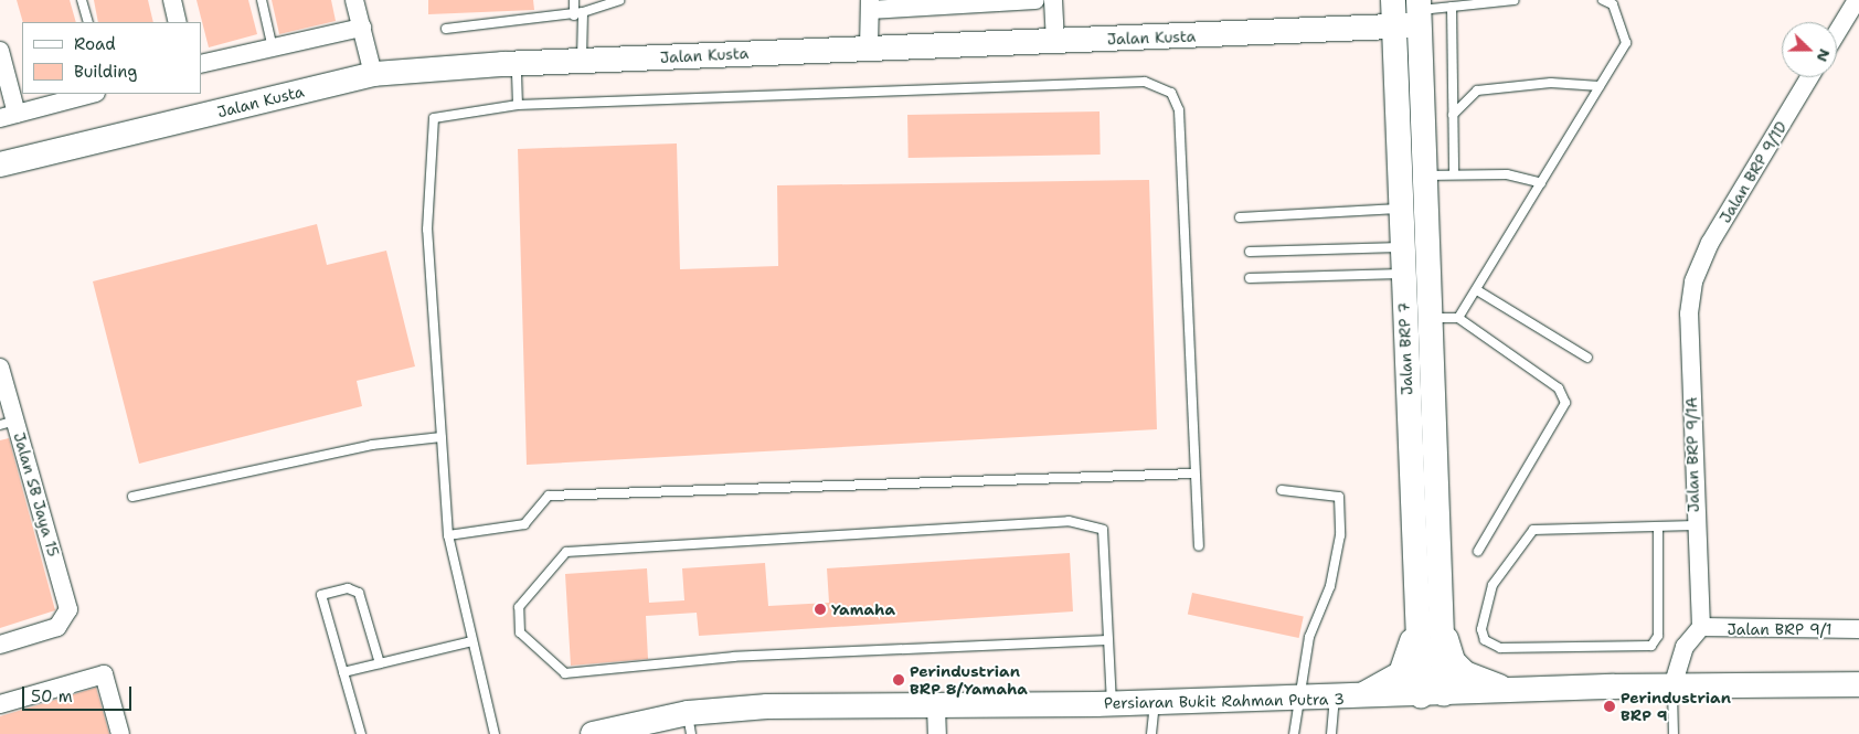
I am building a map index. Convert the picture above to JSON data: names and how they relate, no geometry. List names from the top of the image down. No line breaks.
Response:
{"streets":{"main road":["Jalan Kusta","Jalan BRP 7","Persiaran Bukit Rahman Putra 3"],"street":["Jalan BRP 9/1D","Jalan BRP 9/1A","Jalan SB Jaya 15","Jalan BRP 9/1"]},"crossings":[["Jalan Kusta","Jalan BRP 7"],["Jalan BRP 9/1D","Jalan BRP 9/1A"],["Jalan BRP 7","Persiaran Bukit Rahman Putra 3"],["Jalan BRP 9/1A","Jalan BRP 9/1"]],"places":["Yamaha","Perindustrian BRP 8/Yamaha","Perindustrian BRP 9"],"legend":["Road","Building"],"scale_bar":"50 m","north":"right"}
